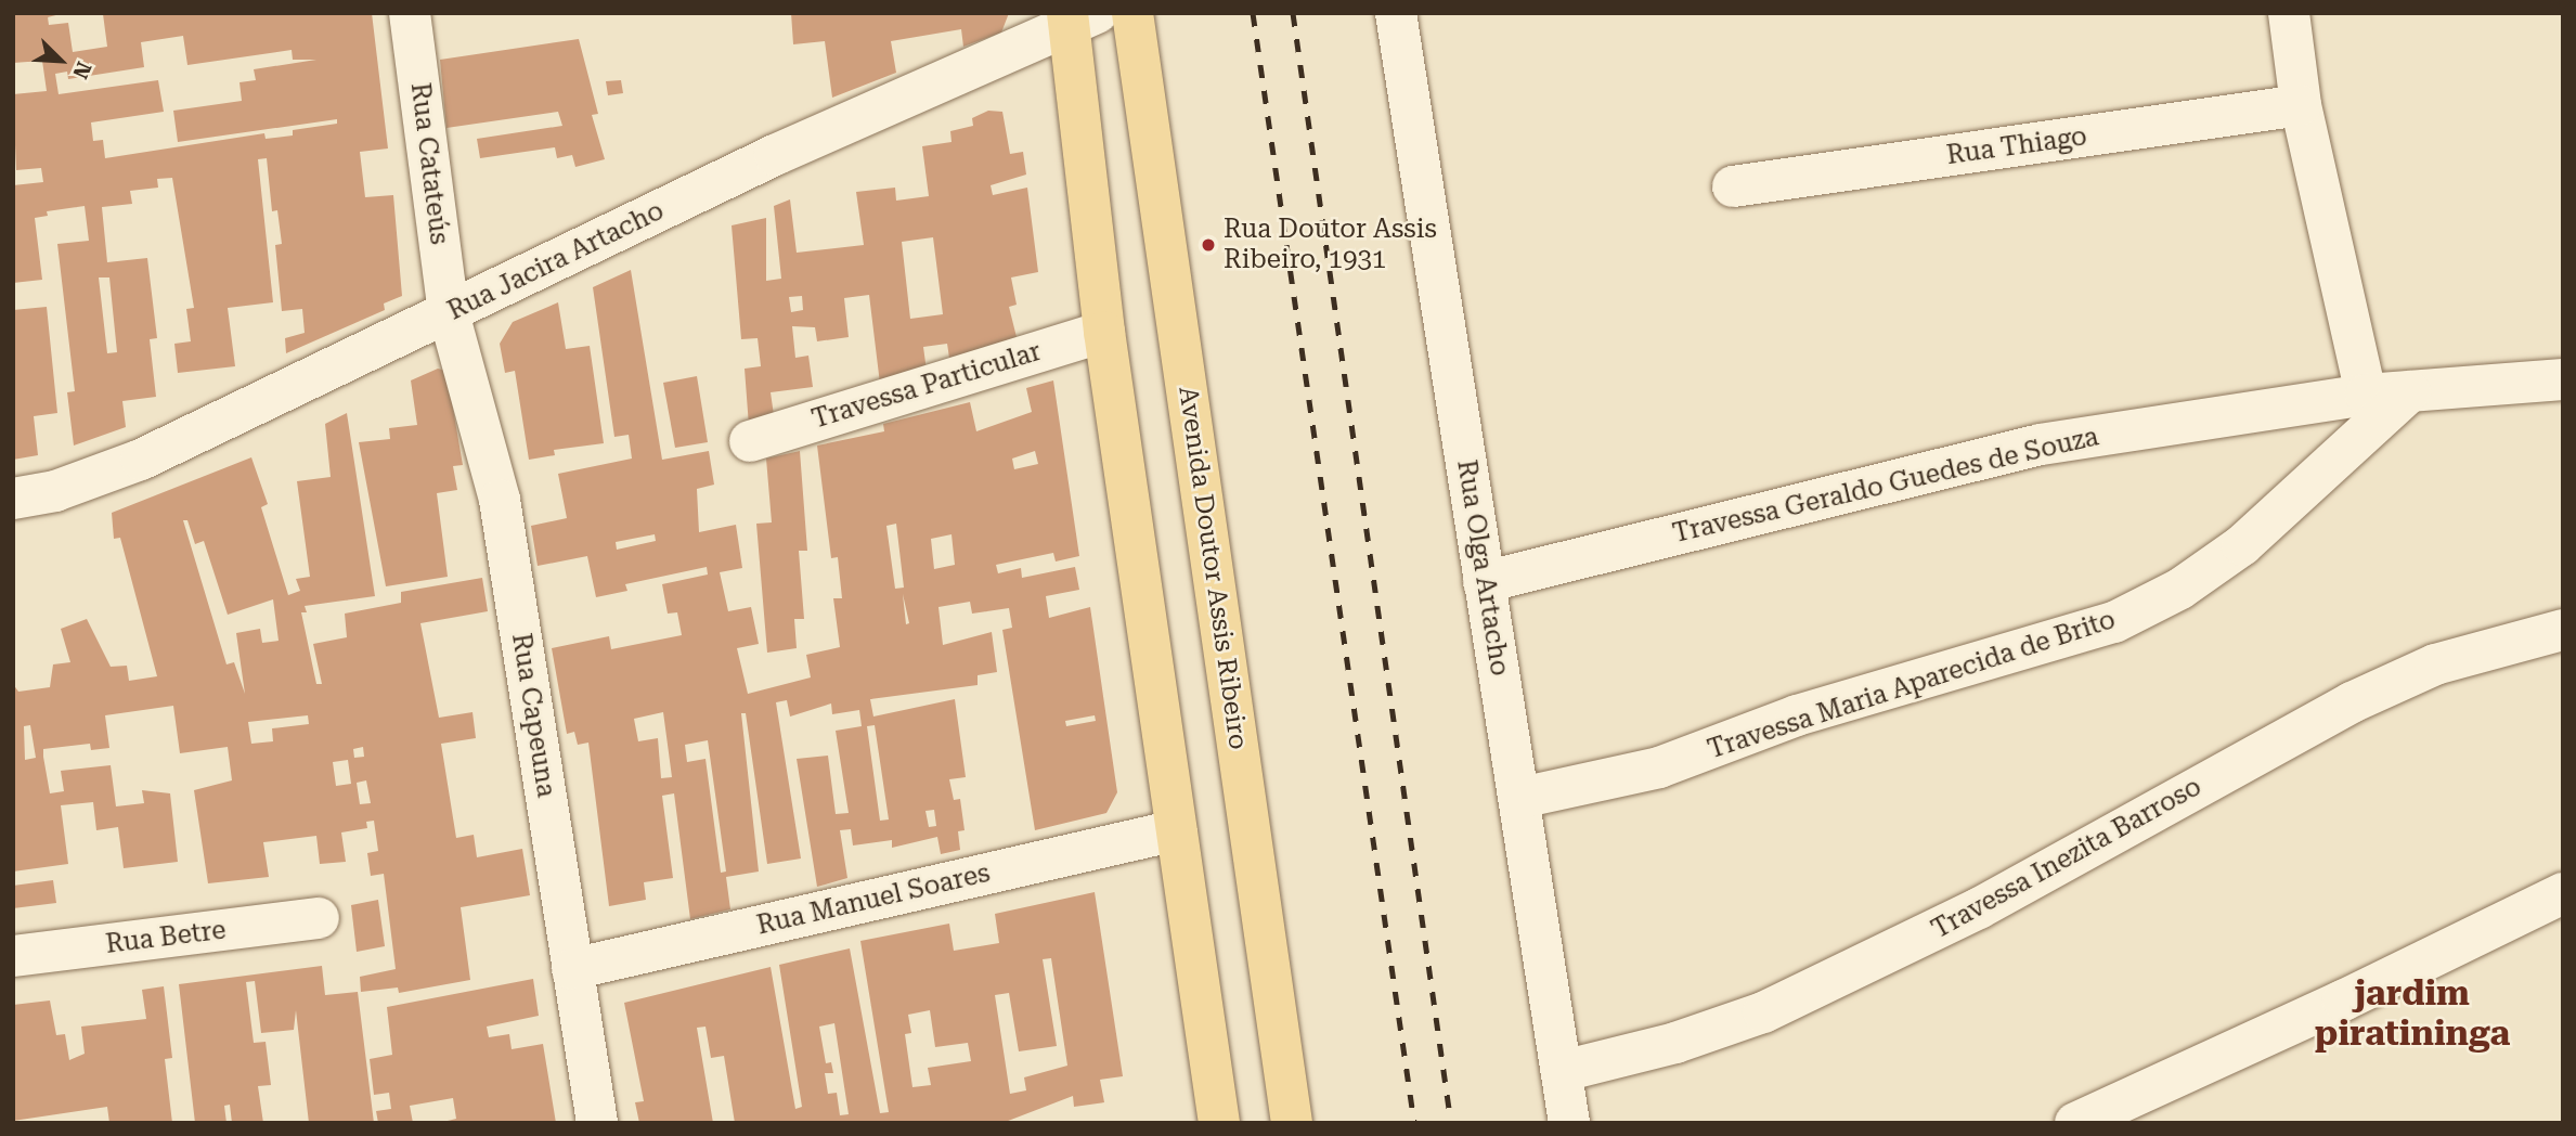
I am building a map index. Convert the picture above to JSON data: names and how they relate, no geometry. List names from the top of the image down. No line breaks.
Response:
{"streets":{"main road":["Avenida Doutor Assis Ribeiro"],"street":["Rua Thiago","Rua Catateús","Rua Jacira Artacho","Travessa Particular","Travessa Geraldo Guedes de Souza","Rua Olga Artacho","Travessa Maria Aparecida de Brito","Rua Capeuna","Travessa Inezita Barroso","Rua Manuel Soares","Rua Betre"]},"crossings":[["Rua Catateús","Rua Jacira Artacho"],["Rua Catateús","Rua Capeuna"],["Rua Jacira Artacho","Rua Capeuna"],["Travessa Geraldo Guedes de Souza","Rua Olga Artacho"],["Travessa Geraldo Guedes de Souza","Travessa Maria Aparecida de Brito"],["Rua Olga Artacho","Travessa Maria Aparecida de Brito"],["Rua Olga Artacho","Travessa Inezita Barroso"],["Rua Capeuna","Rua Manuel Soares"]],"districts":["jardim piratininga"],"places":["Rua Doutor Assis Ribeiro, 1931"],"north":"bottom right"}
